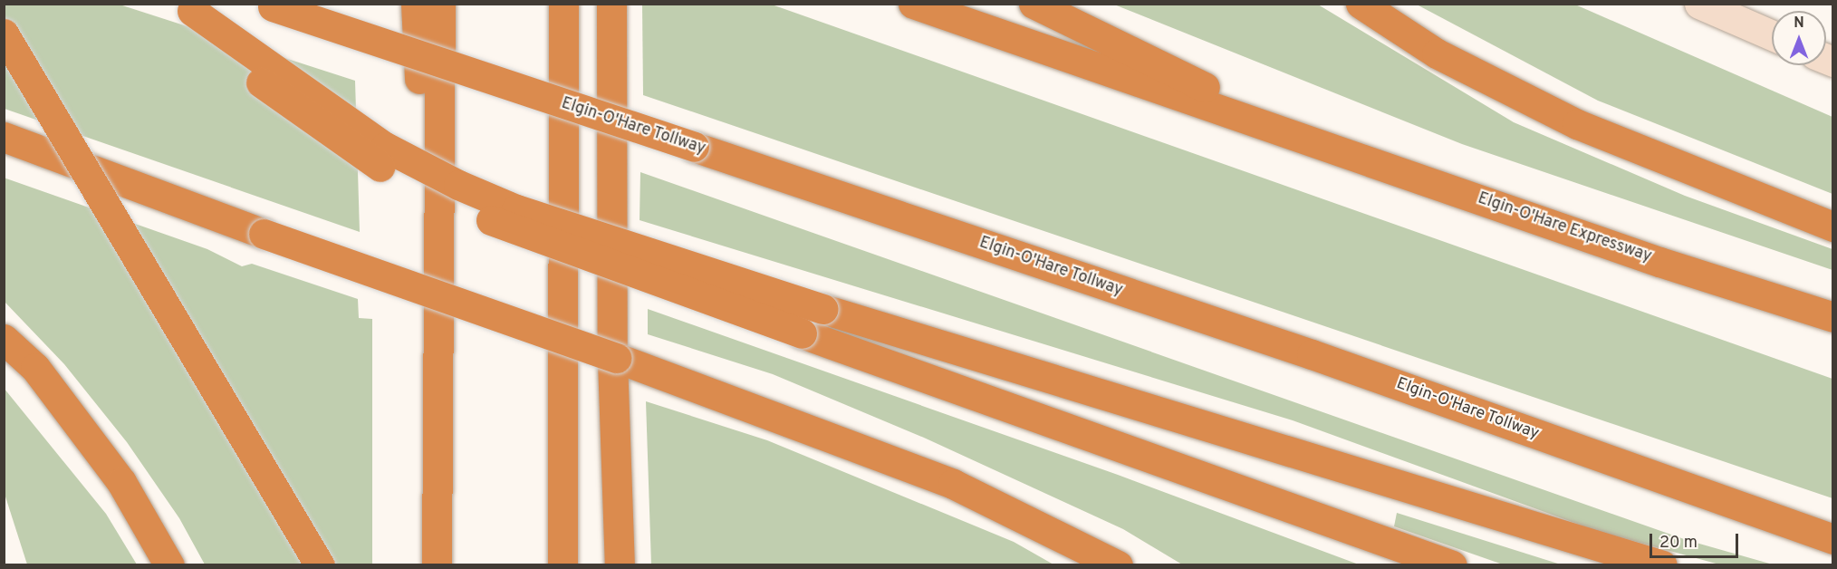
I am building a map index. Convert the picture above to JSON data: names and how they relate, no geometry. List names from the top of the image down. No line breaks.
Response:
{"streets":{"highway":["Elgin-O'Hare Tollway","Elgin-O'Hare Expressway"]},"scale_bar":"20 m","north":"top"}
